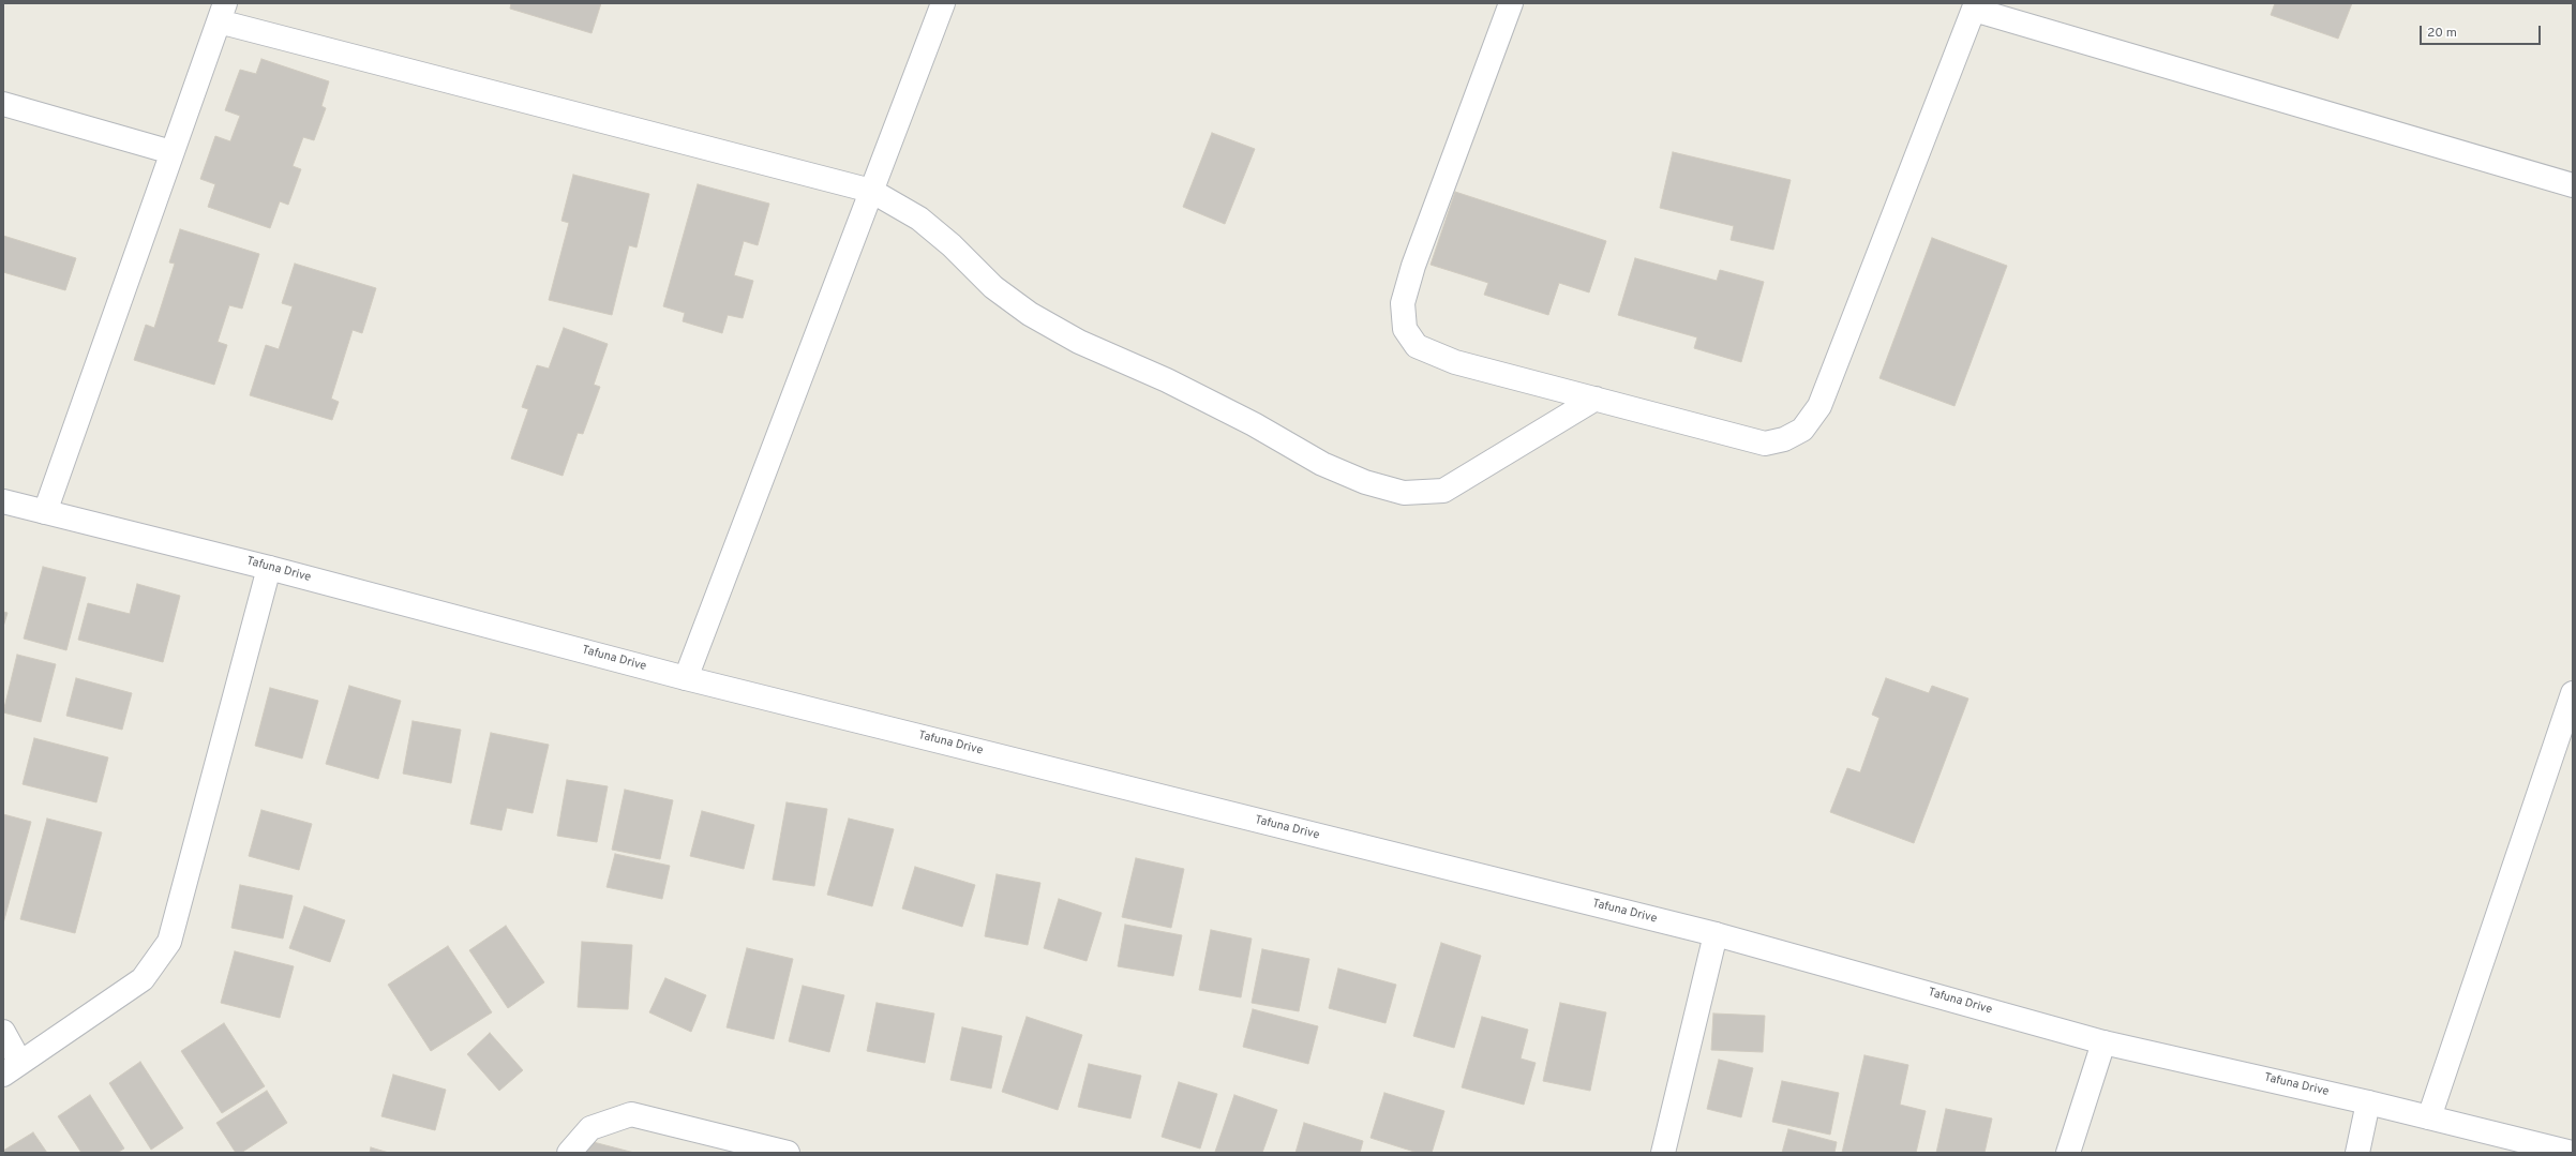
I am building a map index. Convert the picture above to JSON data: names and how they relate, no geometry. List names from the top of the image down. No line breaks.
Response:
{"streets":{"street":["Tafuna Drive"]},"scale_bar":"20 m"}
